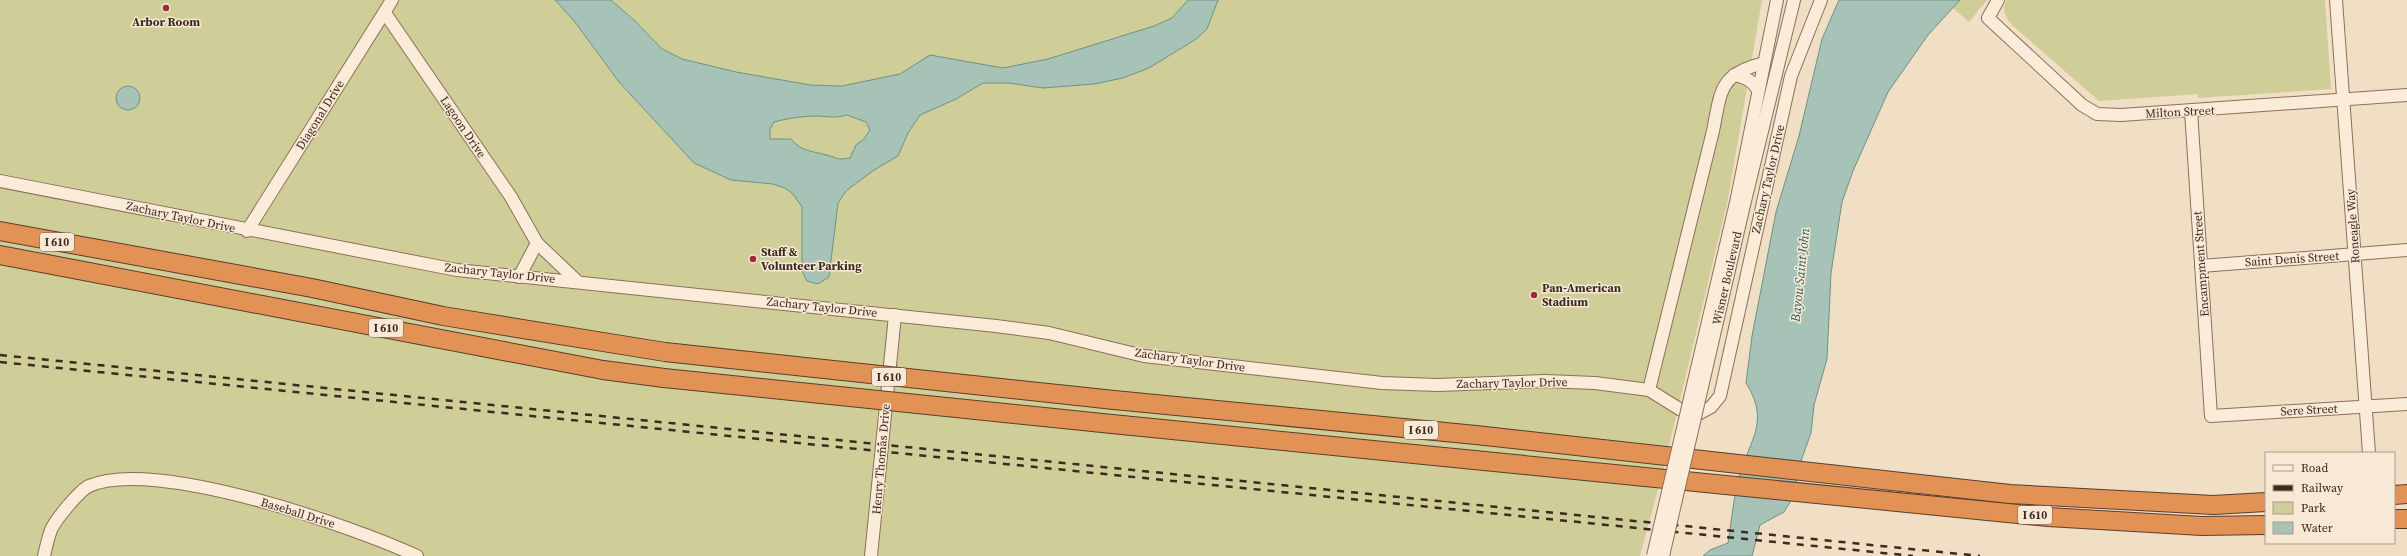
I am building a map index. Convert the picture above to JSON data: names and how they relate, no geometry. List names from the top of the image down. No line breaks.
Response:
{"streets":{"highway":["I 610"],"street":["Milton Street","Diagonal Drive","Lagoon Drive","Zachary Taylor Drive","Roneagle Way","Saint Denis Street","Encampment Street","Wisner Boulevard","Sere Street","Henry Thomas Drive","Baseball Drive"]},"crossings":[["Milton Street","Roneagle Way"],["Milton Street","Encampment Street"],["Diagonal Drive","Lagoon Drive"],["Diagonal Drive","Zachary Taylor Drive"],["Lagoon Drive","Zachary Taylor Drive"],["Zachary Taylor Drive","Henry Thomas Drive"],["Roneagle Way","Saint Denis Street"],["Roneagle Way","Sere Street"],["Saint Denis Street","Encampment Street"],["Encampment Street","Sere Street"]],"water":["Bayou Saint John"],"places":["Arbor Room","Staff & Volunteer Parking","Pan-American Stadium"],"legend":["Road","Railway","Park","Water"]}
